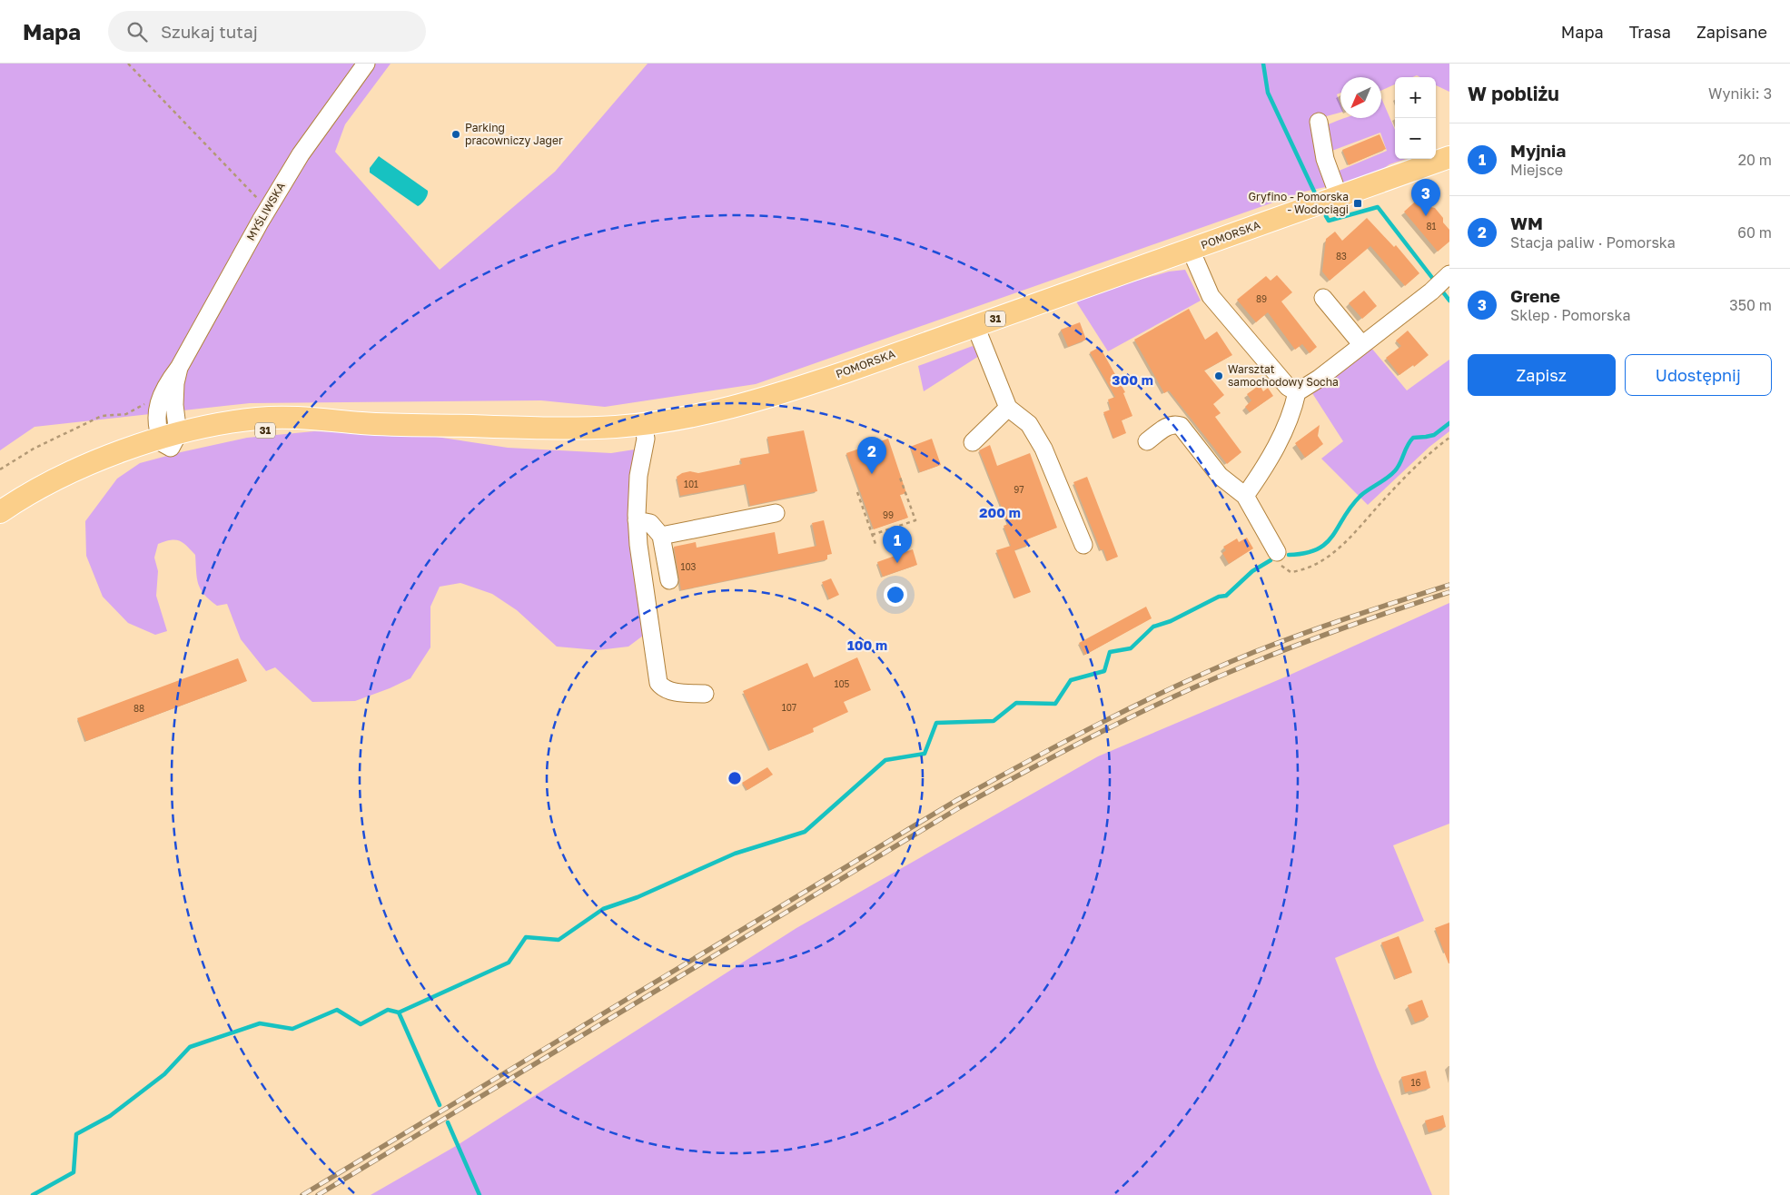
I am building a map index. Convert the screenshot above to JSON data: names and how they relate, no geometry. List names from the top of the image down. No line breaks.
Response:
{"streets":{"main road":["POMORSKA","31"],"street":["MYŚLIWSKA"]},"crossings":[["MYŚLIWSKA","POMORSKA"],["MYŚLIWSKA","31"],["POMORSKA","31"]],"places":{"other":["Parking pracowniczy Jager","Warsztat samochodowy Socha"],"transit":["Gryfino - Pomorska - Wodociągi"]},"house_numbers":["81","83","89","101","97","99","103","105","107","88","16"],"north":"bottom left","page":{"header":"Mapa","search":"Szukaj tutaj","nav":["Mapa","Trasa","Zapisane"],"heading":["W pobliżu","Wyniki: 3"],"map_buttons":["+","−"],"list":[{"mark":"1","name":"Myjnia","note":"Miejsce","value":"20 m"},{"mark":"2","name":"WM","note":"Stacja paliw · Pomorska","value":"60 m"},{"mark":"3","name":"Grene","note":"Sklep · Pomorska","value":"350 m"}],"pins":["3","2","1"],"buttons":["Zapisz","Udostępnij"]},"rings":["300 m","200 m","100 m"]}
